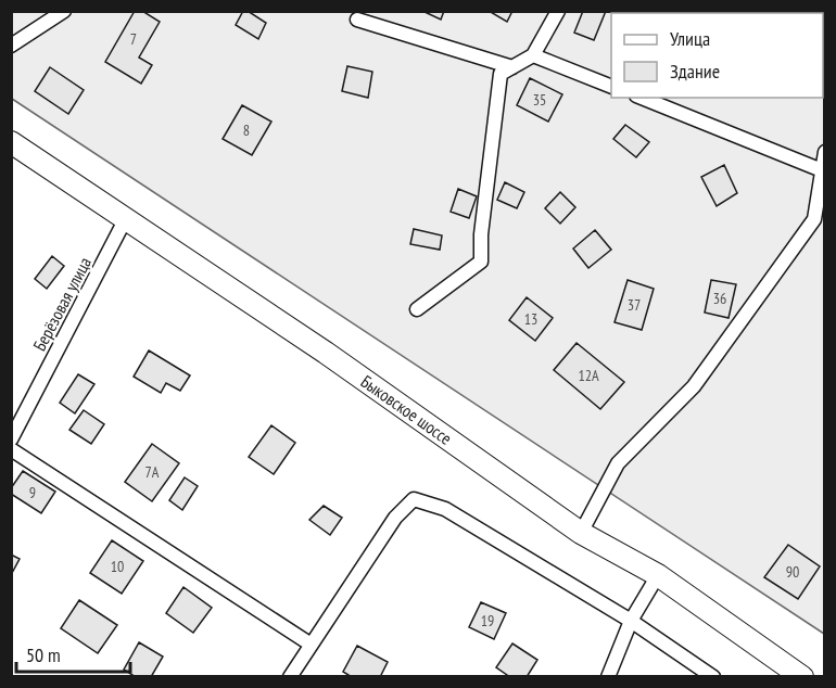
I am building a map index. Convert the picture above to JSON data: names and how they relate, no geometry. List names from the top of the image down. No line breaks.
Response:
{"streets":{"main road":["Быковское шоссе"],"street":["Берёзовая улица"]},"crossings":[["Берёзовая улица","Быковское шоссе"]],"house_numbers":["7","35","8","36","37","13","12А","7А","9","10","90","19"],"legend":["Улица","Здание"],"scale_bar":"50 m"}
